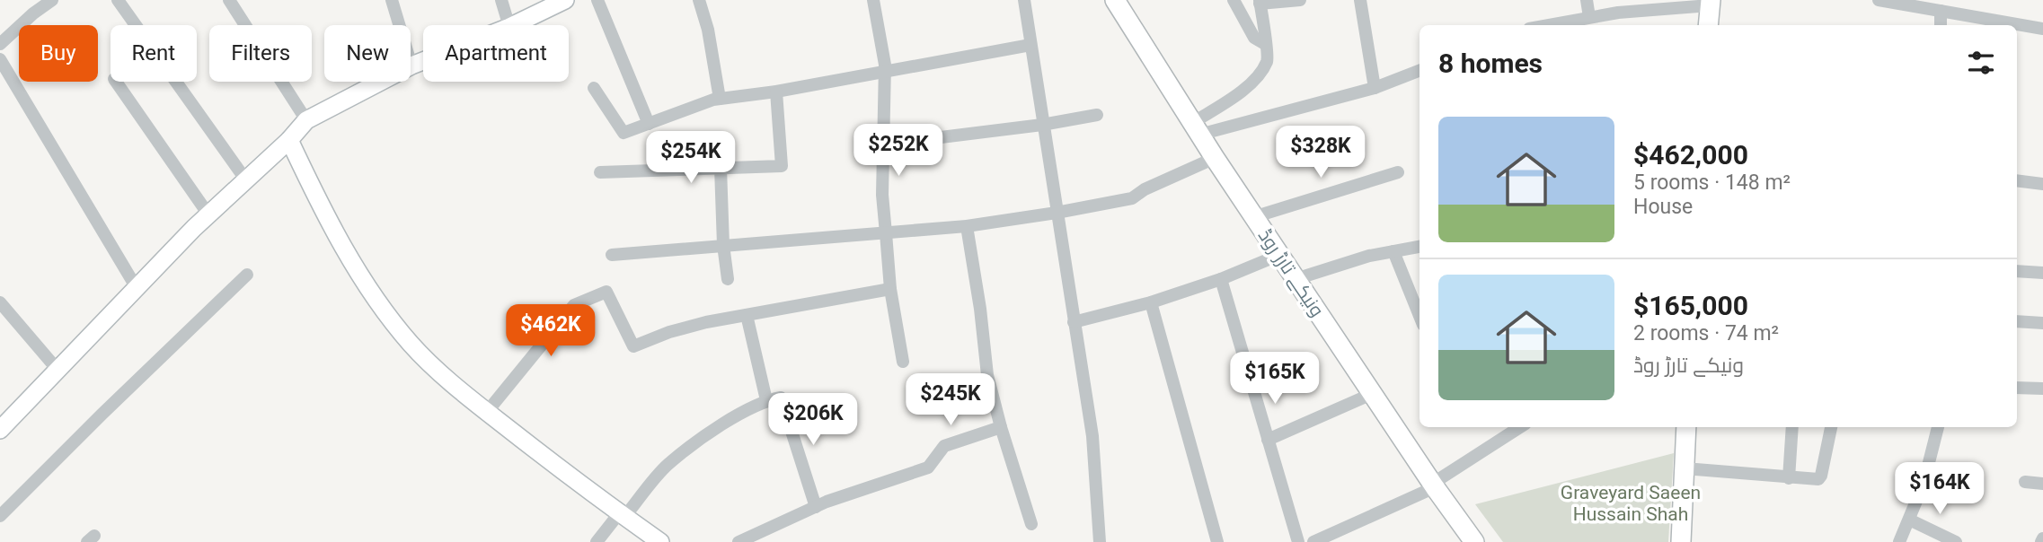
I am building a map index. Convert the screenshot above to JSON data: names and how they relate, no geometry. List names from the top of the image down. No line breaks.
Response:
{"streets":{"main road":["ونیکے تارڑ روڈ"]},"parks":["Graveyard Saeen Hussain Shah"],"page":{"chip":["Buy","Rent","Filters","New","Apartment"],"heading":"8 homes","list":[{"name":"$462,000","note":"5 rooms · 148 m² · House"},{"name":"$165,000","note":"2 rooms · 74 m² · ونیکے تارڑ روڈ"}],"price":["$252K","$328K","$254K","$462K","$165K","$245K","$206K","$164K"]}}
